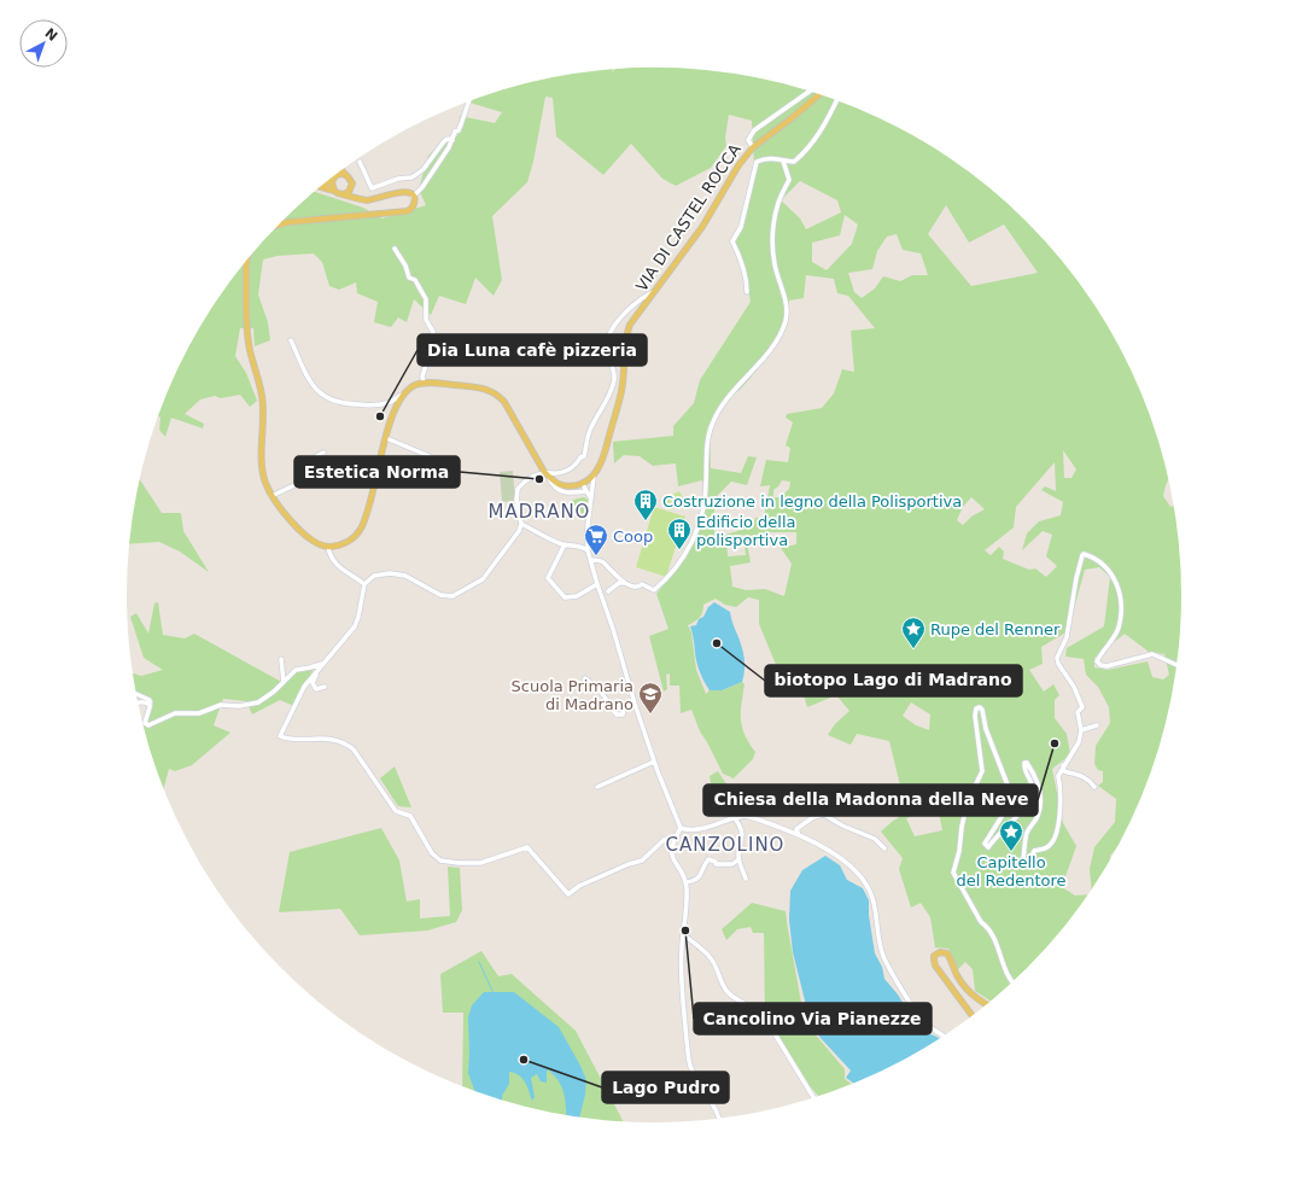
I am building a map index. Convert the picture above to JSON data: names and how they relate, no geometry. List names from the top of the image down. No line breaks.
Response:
{"streets":{"main road":["VIA DI CASTEL ROCCA"]},"districts":["MADRANO","CANZOLINO"],"places":{"other":["Dia Luna cafè pizzeria","Estetica Norma","biotopo Lago di Madrano","Chiesa della Madonna della Neve","Cancolino Via Pianezze","Lago Pudro"],"building":["Costruzione in legno della Polisportiva","Edificio della polisportiva"],"supermarket":["Coop"],"place":["Rupe del Renner","Capitello del Redentore"],"school or university":["Scuola Primaria di Madrano"]},"north":"top right"}
